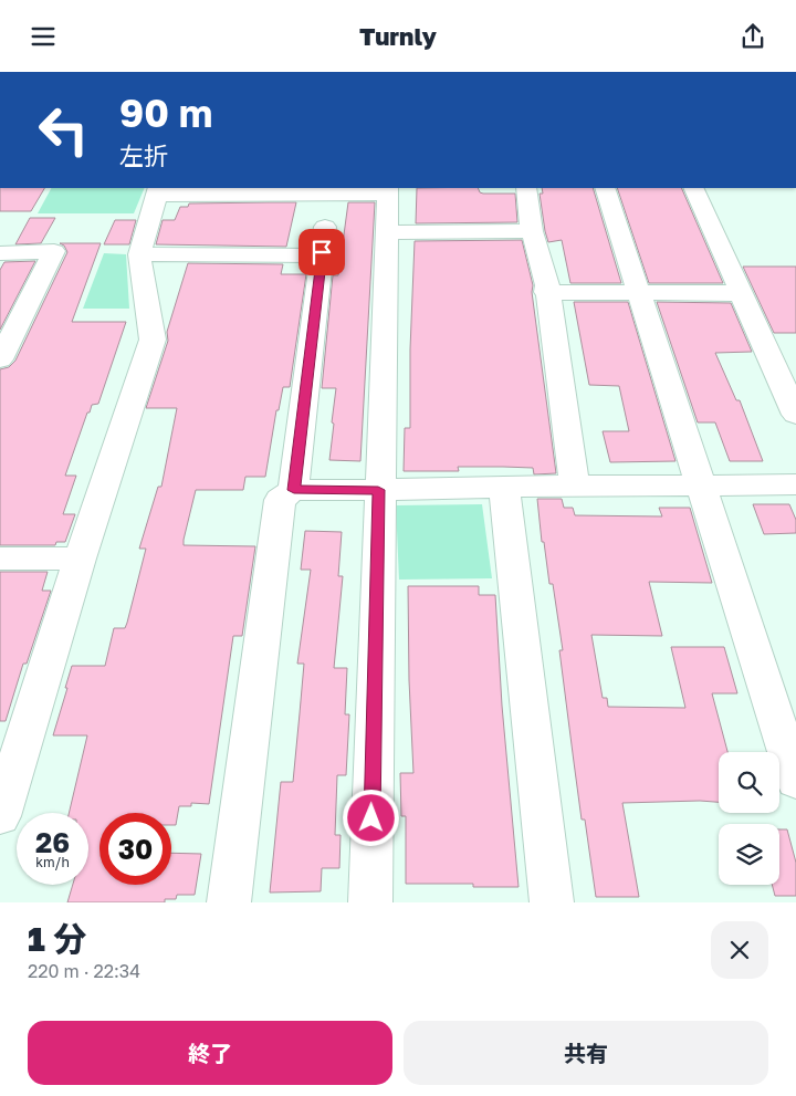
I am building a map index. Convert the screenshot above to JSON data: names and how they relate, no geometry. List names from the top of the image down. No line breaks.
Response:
{"page":{"header":"Turnly","turn":["90 m","左折"],"speed":"26 km/h","limit":"30","heading":["1 分","220 m · 22:34"],"buttons":["終了","共有"]}}
